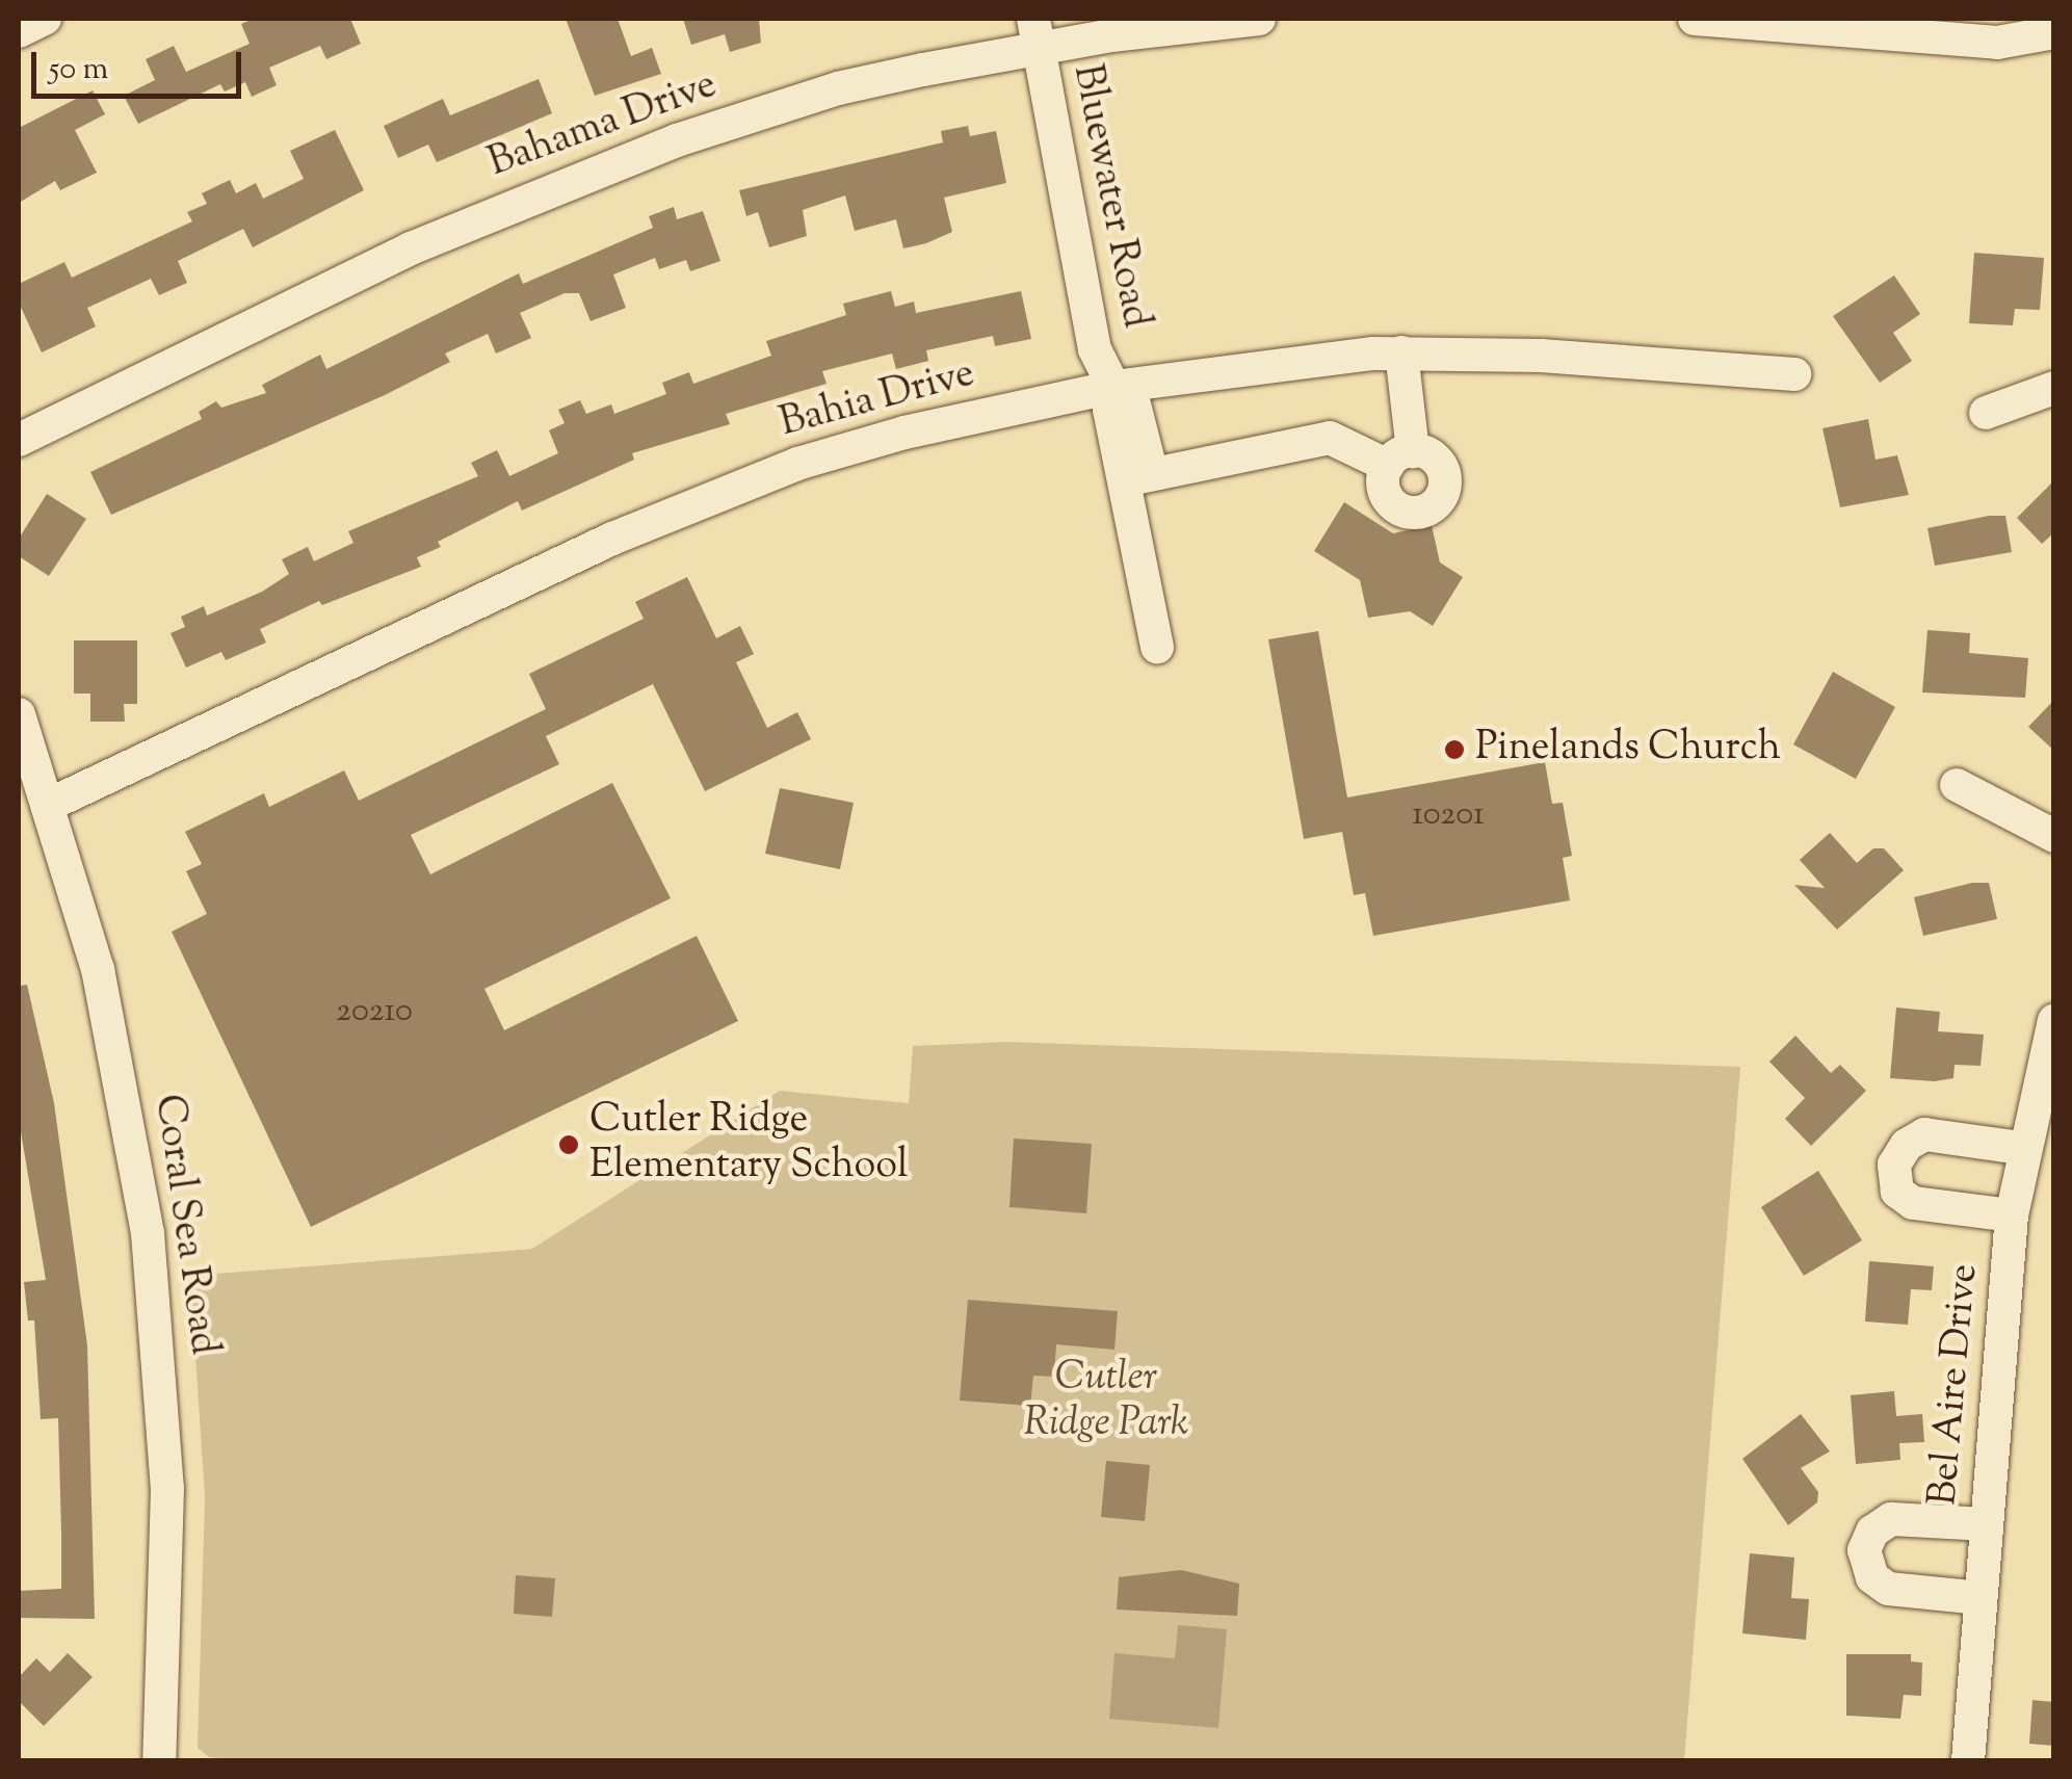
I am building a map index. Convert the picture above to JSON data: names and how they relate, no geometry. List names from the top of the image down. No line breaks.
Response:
{"streets":{"street":["Bahama Drive","Bluewater Road","Bahia Drive","Coral Sea Road","Bel Aire Drive"]},"crossings":[["Bahama Drive","Bluewater Road"],["Bluewater Road","Bahia Drive"],["Bahia Drive","Coral Sea Road"]],"parks":["Cutler Ridge Park"],"places":["Pinelands Church","Cutler Ridge Elementary School"],"house_numbers":["10201","20210"],"scale_bar":"50 m"}
